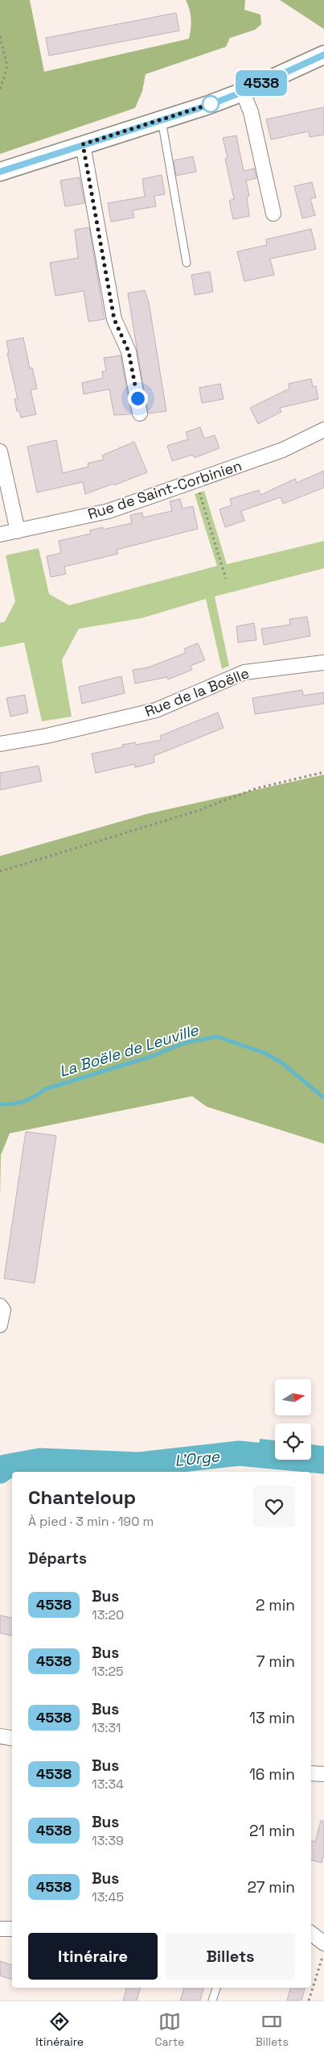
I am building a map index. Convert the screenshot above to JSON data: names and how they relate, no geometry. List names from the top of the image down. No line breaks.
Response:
{"streets":{"street":["Rue de Saint-Corbinien","Rue de la Boëlle"]},"water":["La Boële de Leuville","L'Orge"],"lines":["bus line 4538"],"north":"right","page":{"on_map":"4538","heading":[["Chanteloup","À pied · 3 min · 190 m"],"Départs"],"list":[{"mark":"4538","name":"Bus","note":"13:20","value":"2 min"},{"mark":"4538","name":"Bus","note":"13:25","value":"7 min"},{"mark":"4538","name":"Bus","note":"13:31","value":"13 min"},{"mark":"4538","name":"Bus","note":"13:34","value":"16 min"},{"mark":"4538","name":"Bus","note":"13:39","value":"21 min"},{"mark":"4538","name":"Bus","note":"13:45","value":"27 min"}],"buttons":["Itinéraire","Billets"],"tabs":["Itinéraire","Carte","Billets"]}}
